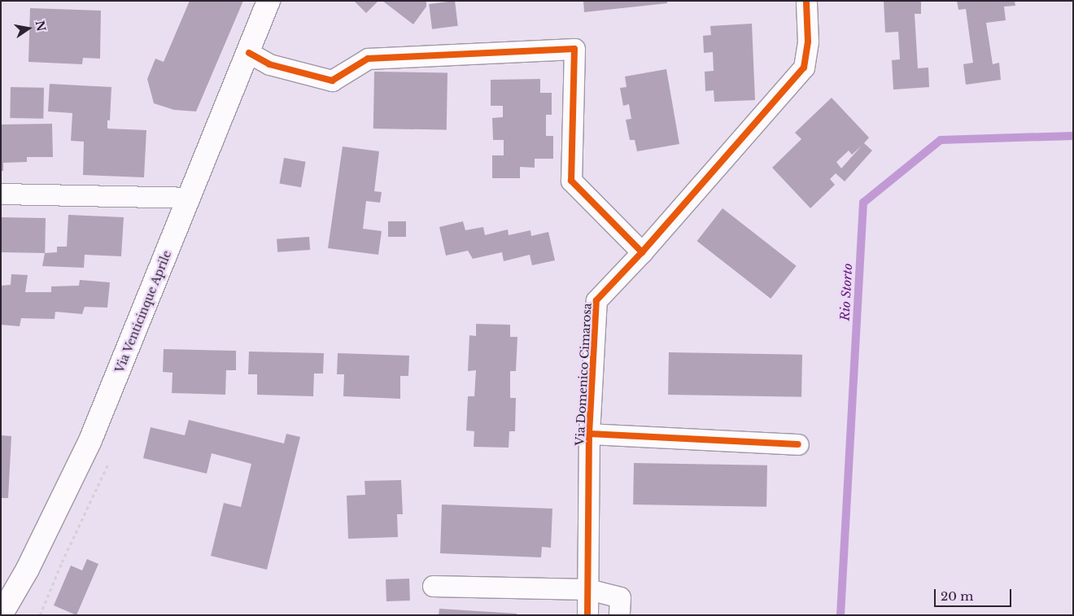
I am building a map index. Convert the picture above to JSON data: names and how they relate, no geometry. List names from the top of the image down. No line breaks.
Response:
{"streets":{"main road":["Via Venticinque Aprile"],"street":["Via Domenico Cimarosa"]},"water":["Rio Storto"],"scale_bar":"20 m","north":"right"}
